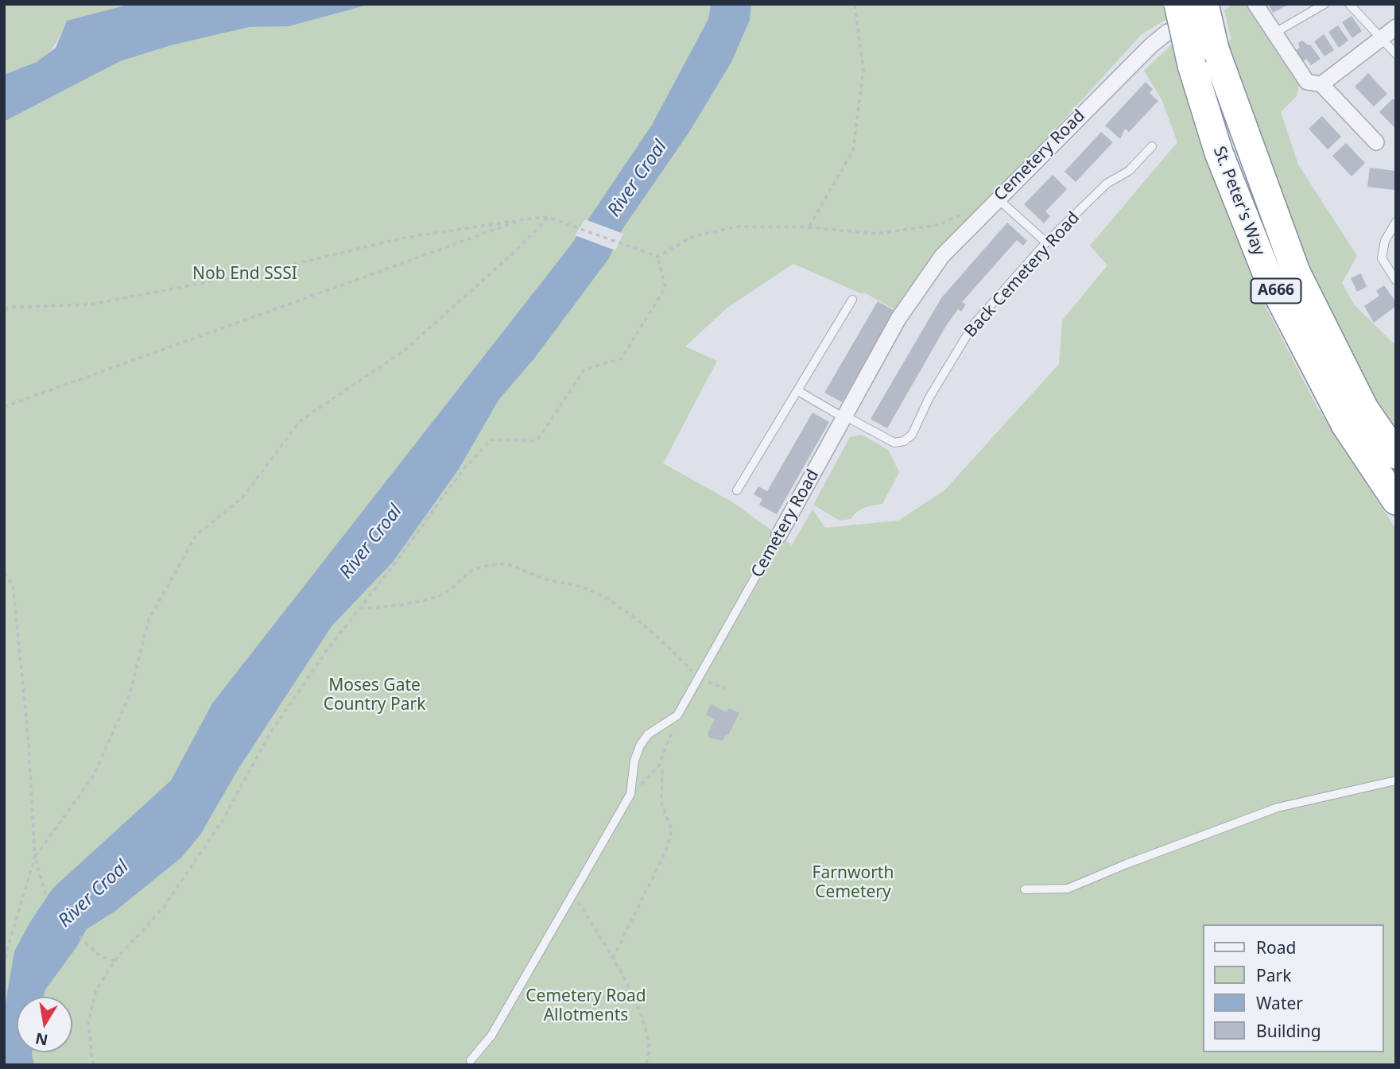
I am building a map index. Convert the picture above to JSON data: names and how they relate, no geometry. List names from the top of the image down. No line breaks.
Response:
{"streets":{"highway":["St. Peter's Way","A666"],"street":["Cemetery Road"],"lane":["Back Cemetery Road"]},"crossings":[["Cemetery Road","Back Cemetery Road"]],"water":["River Croal"],"parks":["Nob End SSSI","Moses Gate Country Park","Farnworth Cemetery","Cemetery Road Allotments"],"legend":["Road","Park","Water","Building"],"north":"bottom"}
